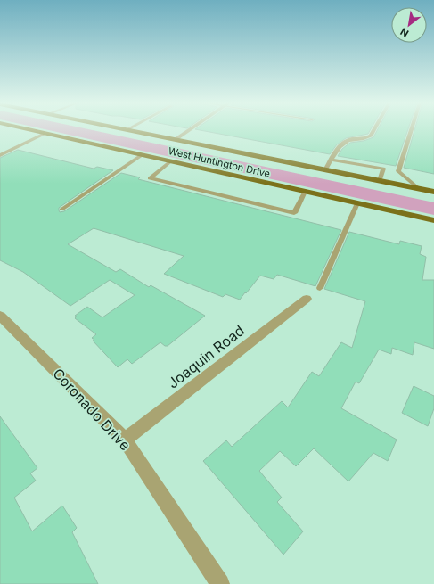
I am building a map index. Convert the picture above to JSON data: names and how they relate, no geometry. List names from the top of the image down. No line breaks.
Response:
{"streets":{"main road":["West Huntington Drive"],"street":["Joaquin Road","Coronado Drive"]},"crossings":[["Joaquin Road","Coronado Drive"]],"north":"bottom left"}
